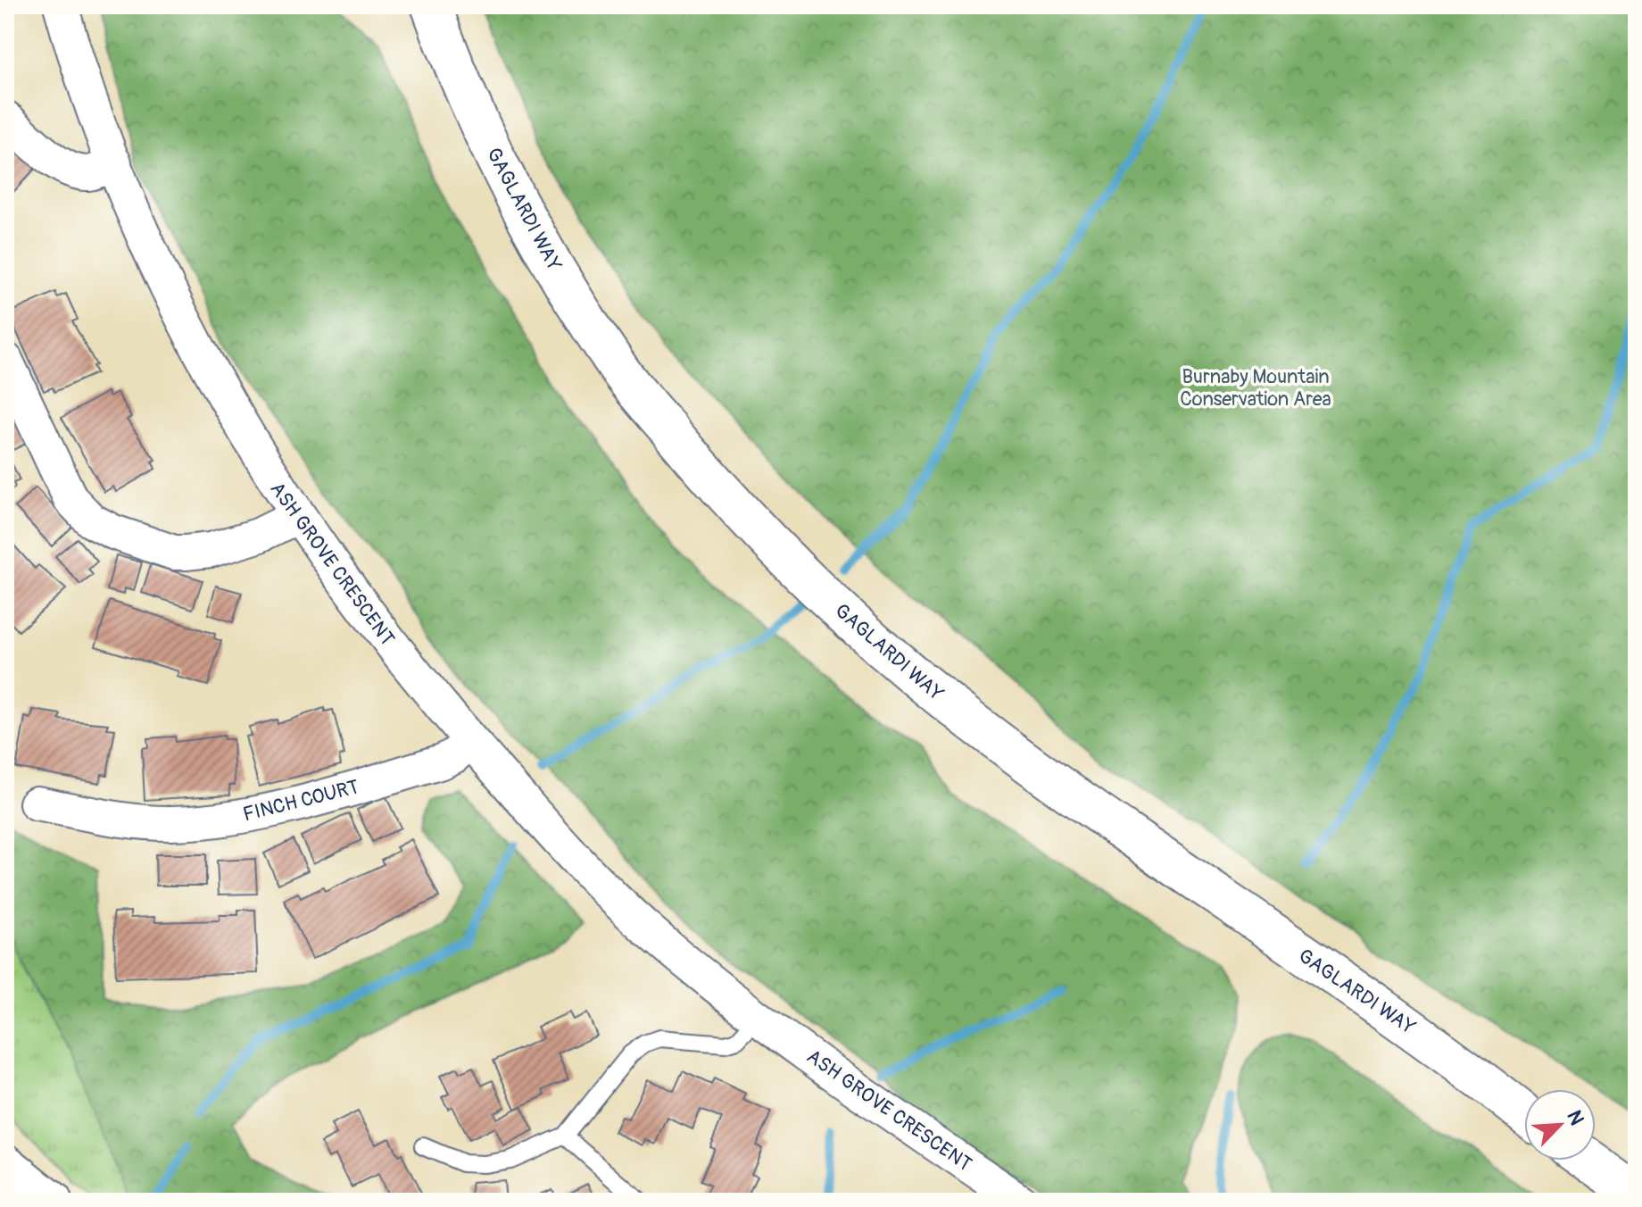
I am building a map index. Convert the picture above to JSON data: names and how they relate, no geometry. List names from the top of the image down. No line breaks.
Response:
{"streets":{"main road":["GAGLARDI WAY"],"street":["ASH GROVE CRESCENT","FINCH COURT"]},"crossings":[["ASH GROVE CRESCENT","FINCH COURT"]],"parks":["Burnaby Mountain Conservation Area"],"north":"top right"}
